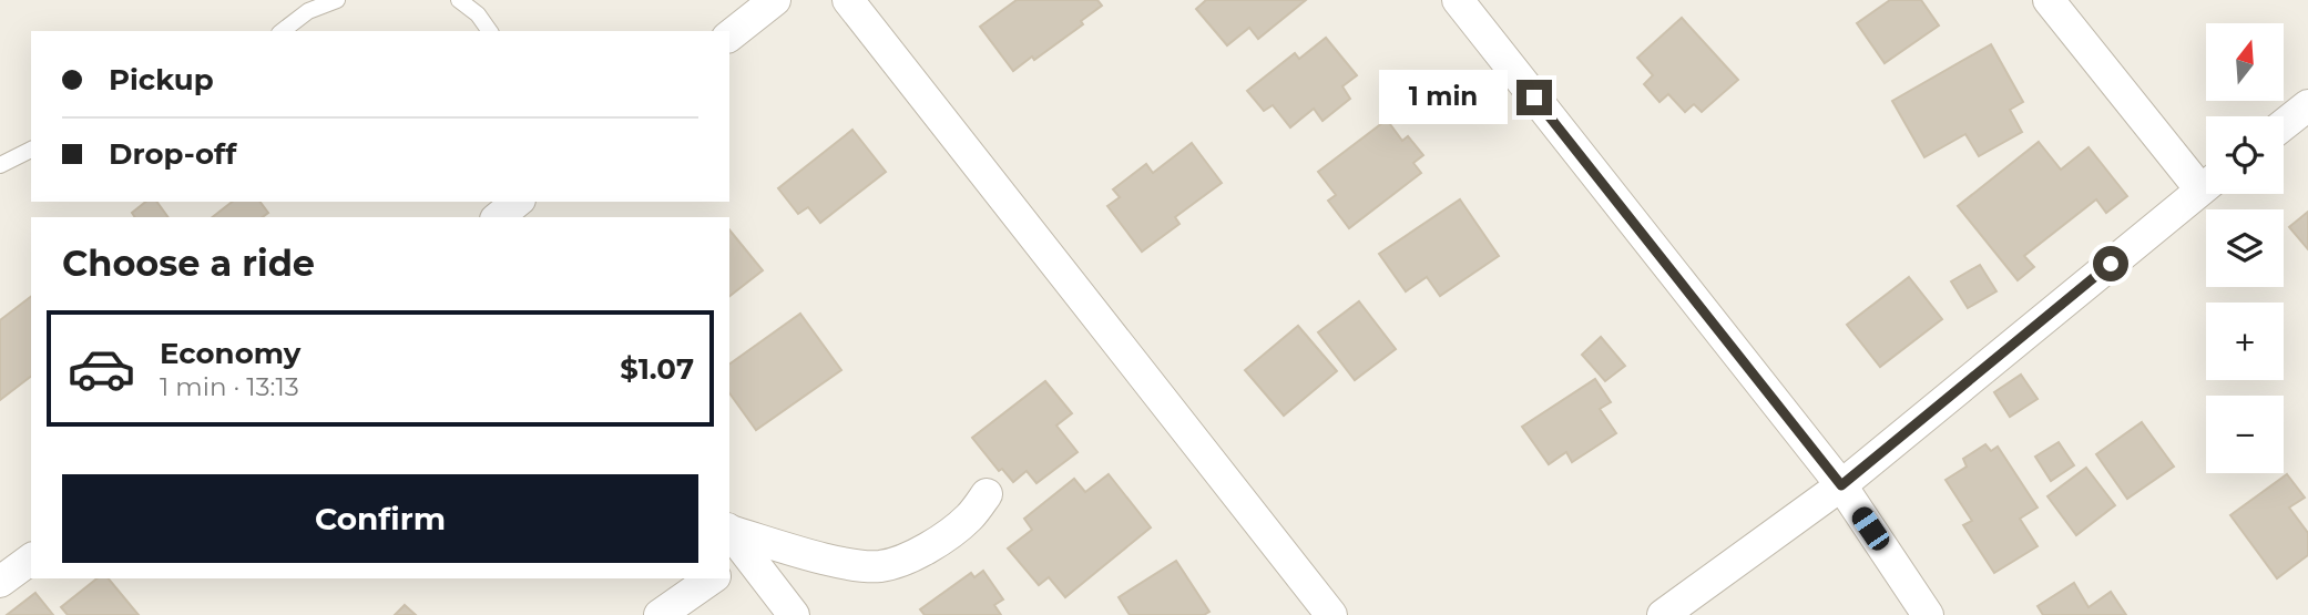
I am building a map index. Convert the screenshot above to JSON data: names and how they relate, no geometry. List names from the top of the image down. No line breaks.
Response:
{"north":"top","page":{"map_buttons":["+","−"],"banner":["Pickup","Drop-off"],"bubble":"1 min","heading":"Choose a ride","list":[{"name":"Economy","note":"1 min · 13:13","value":"$1.07"}],"buttons":"Confirm"}}
